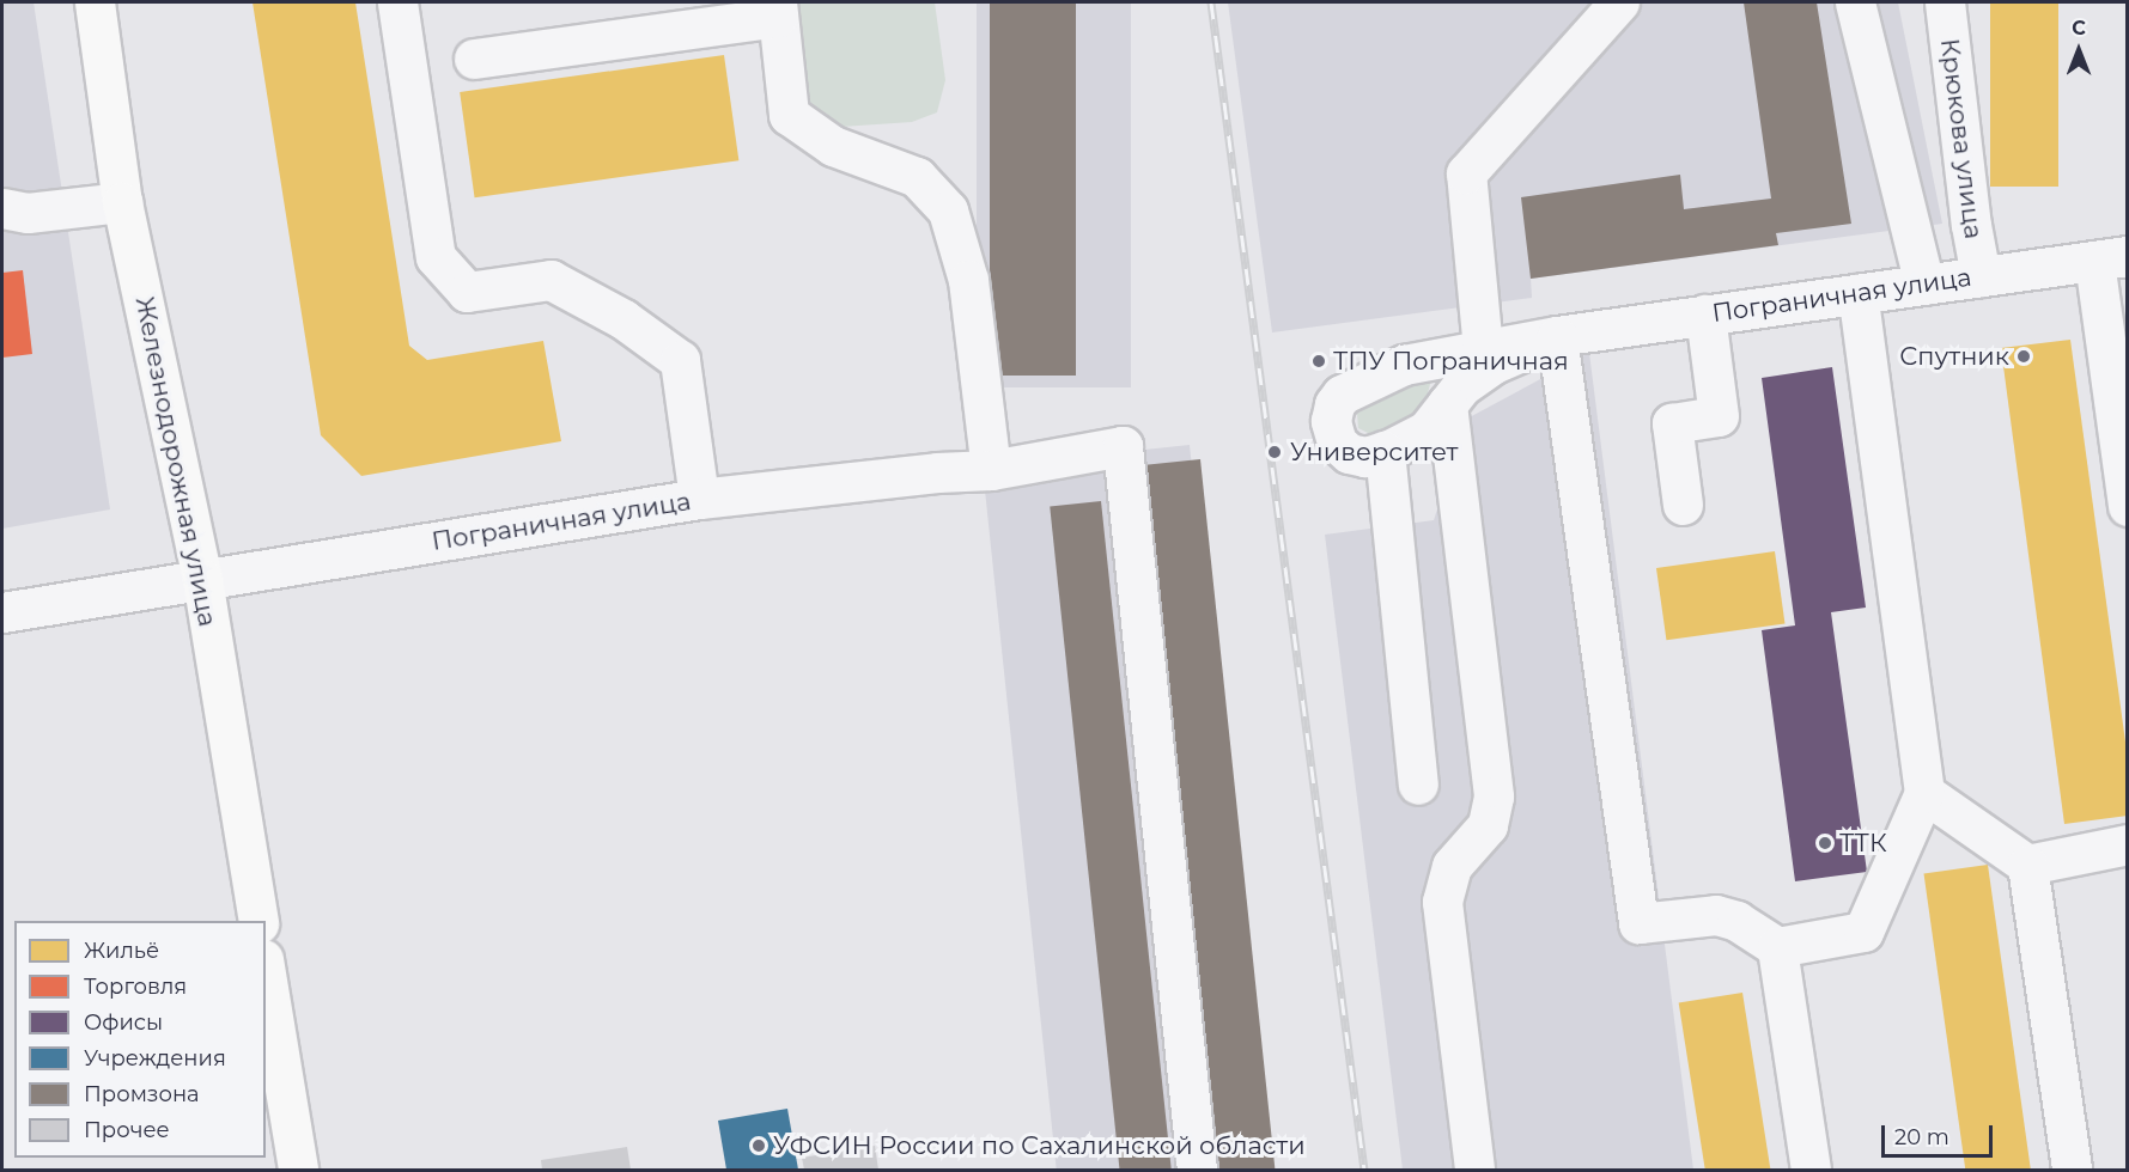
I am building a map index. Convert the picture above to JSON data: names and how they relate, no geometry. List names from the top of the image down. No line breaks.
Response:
{"streets":{"main road":["Железнодорожная улица"],"street":["Крюкова улица","Пограничная улица"]},"crossings":[["Крюкова улица","Пограничная улица"],["Пограничная улица","Железнодорожная улица"]],"places":["Спутник","ТПУ Пограничная","Университет","ТТК","УФСИН России по Сахалинской области"],"legend":["Жильё","Торговля","Офисы","Учреждения","Промзона","Прочее"],"scale_bar":"20 m","north":"top"}
